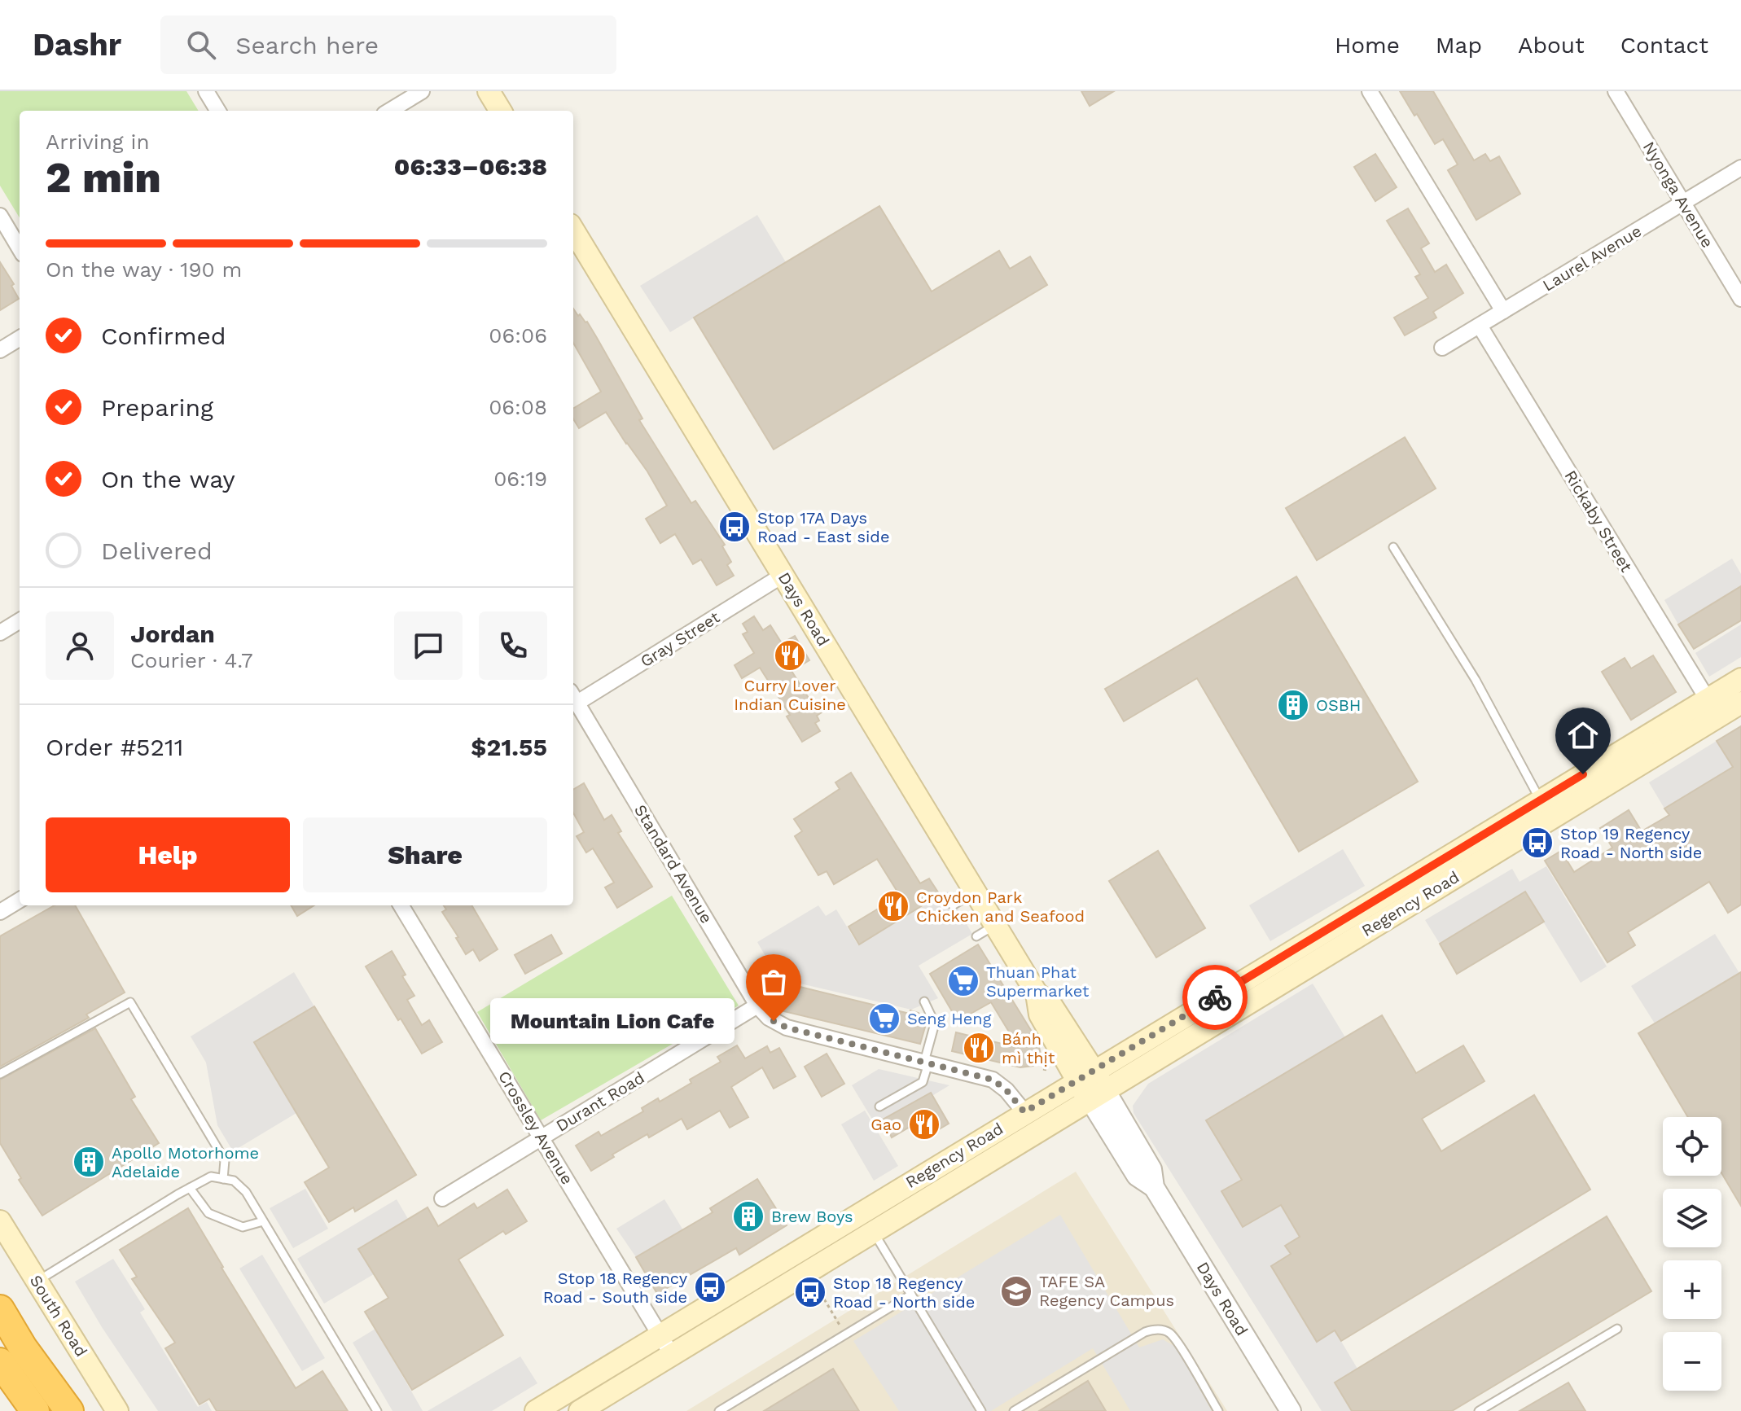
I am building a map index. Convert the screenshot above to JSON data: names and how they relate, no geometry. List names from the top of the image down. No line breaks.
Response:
{"streets":{"main road":["Days Road","Regency Road","South Road"],"street":["Nyonga Avenue","Laurel Avenue","Rickaby Street","Gray Street","Standard Avenue","Durant Road","Crossley Avenue"]},"crossings":[["Nyonga Avenue","Laurel Avenue"],["Laurel Avenue","Rickaby Street"],["Rickaby Street","Regency Road"],["Days Road","Gray Street"],["Days Road","Regency Road"],["Gray Street","Standard Avenue"],["Standard Avenue","Durant Road"],["Regency Road","Crossley Avenue"],["Durant Road","Crossley Avenue"]],"places":{"bus stop":["Stop 17A Days Road - East side","Stop 19 Regency Road - North side","Stop 18 Regency Road - South side","Stop 18 Regency Road - North side"],"restaurant":["Curry Lover Indian Cuisine","Croydon Park Chicken and Seafood","Bánh mì thịt","Gạo"],"building":["OSBH","Apollo Motorhome Adelaide","Brew Boys"],"supermarket":["Thuan Phat Supermarket","Seng Heng"],"other":["Mountain Lion Cafe"],"school or university":["TAFE SA Regency Campus"]},"page":{"header":"Dashr","search":"Search here","nav":["Home","Map","About","Contact"],"heading":["2 min","Arriving in","06:33–06:38"],"panel":["Jordan","Courier · 4.7","Order #5211","$21.55"],"bar":"On the way · 190 m","list":[["Confirmed","06:06"],["Preparing","06:08"],["On the way","06:19"],"Delivered"],"buttons":["Help","Share"],"bubble":"Mountain Lion Cafe","map_buttons":["+","−"]}}
